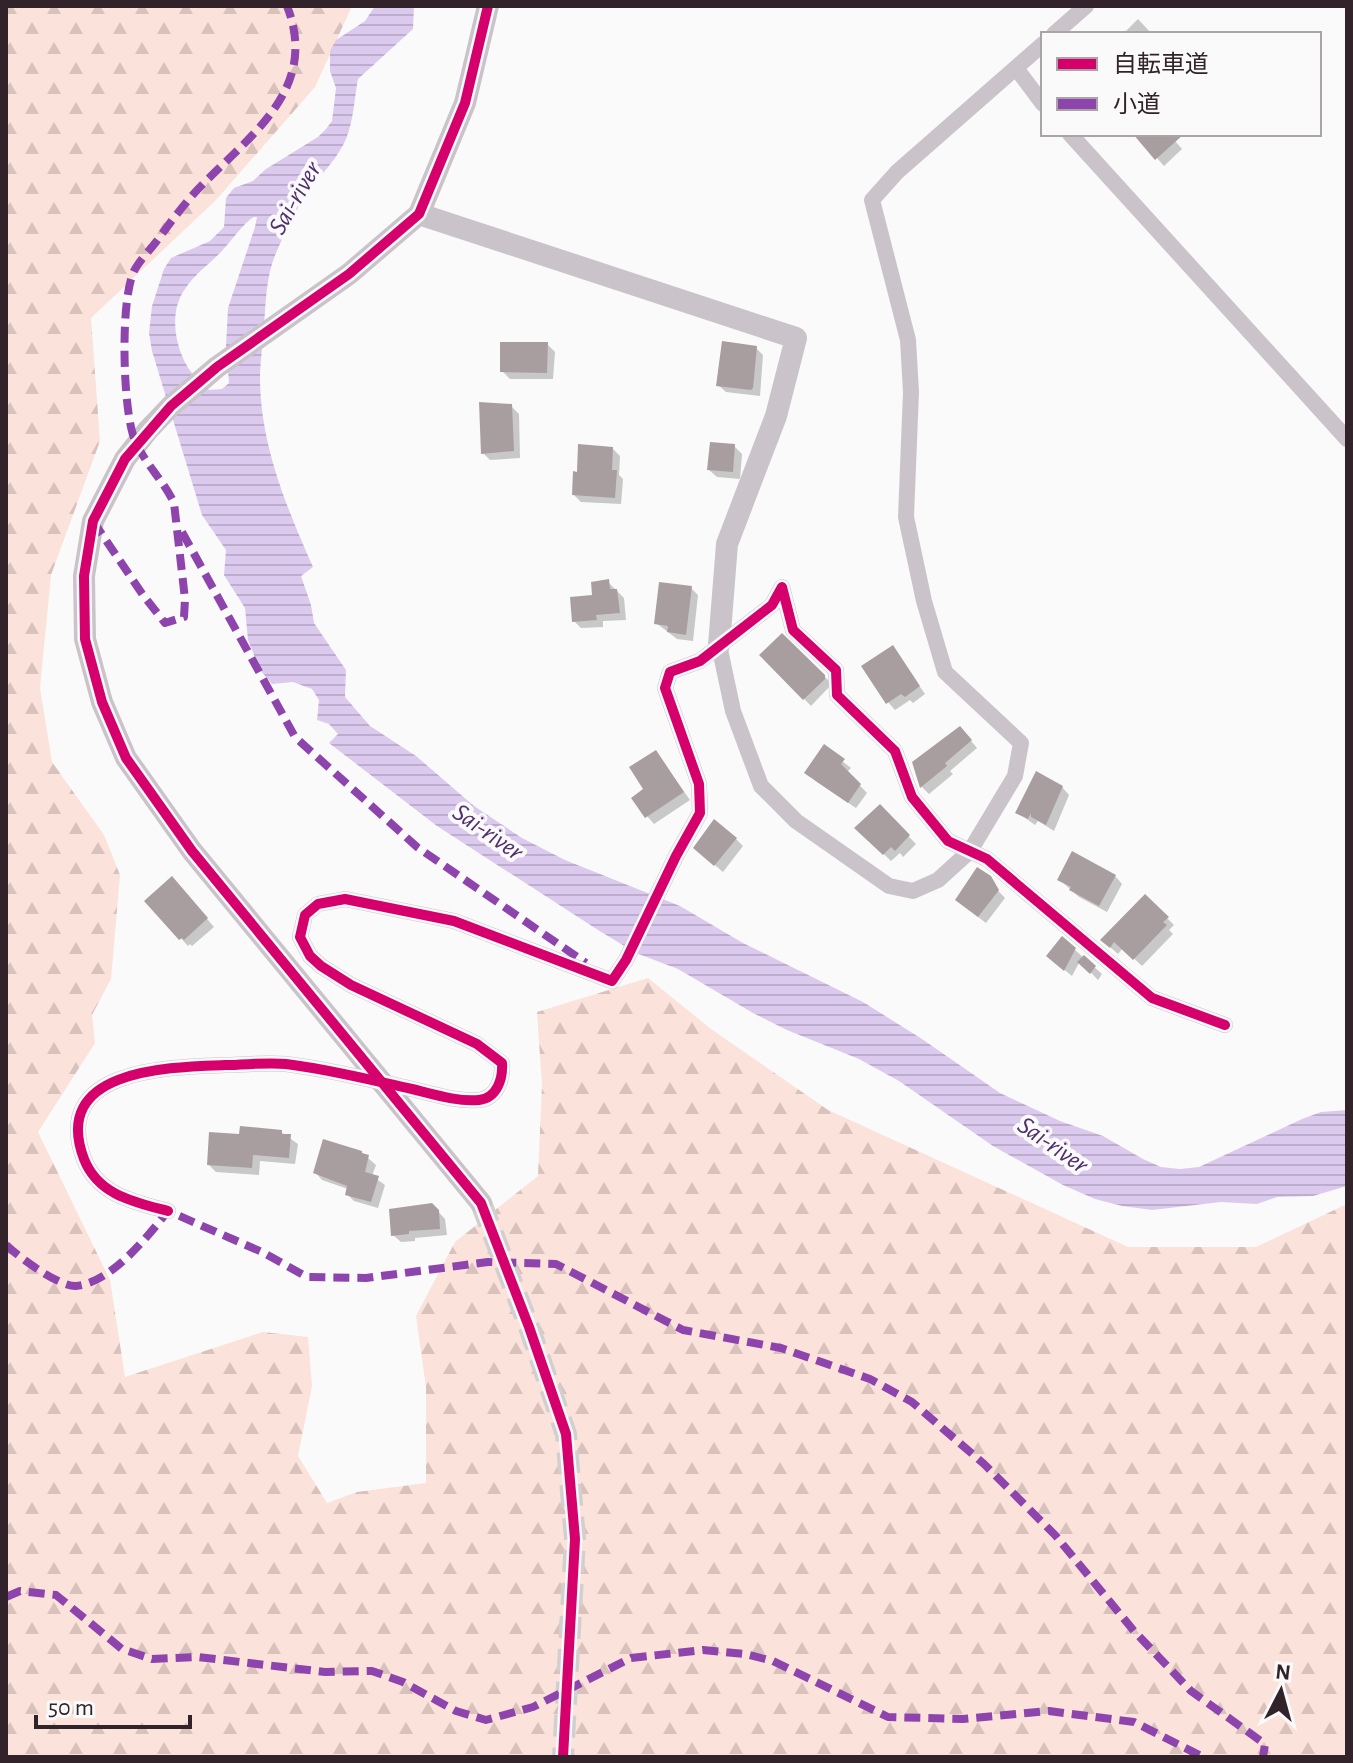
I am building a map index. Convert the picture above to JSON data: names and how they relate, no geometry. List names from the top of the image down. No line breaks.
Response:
{"water":["Sai-river"],"legend":["自転車道","小道"],"scale_bar":"50 m","north":"top"}
